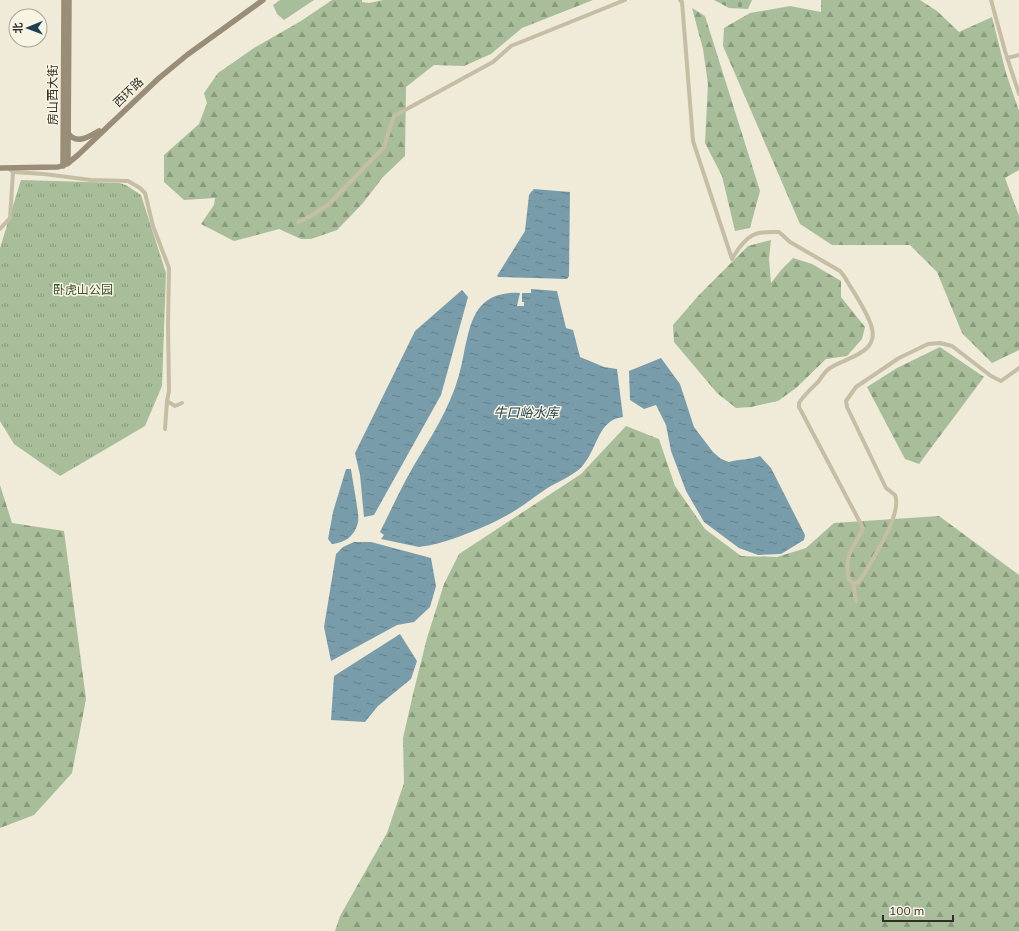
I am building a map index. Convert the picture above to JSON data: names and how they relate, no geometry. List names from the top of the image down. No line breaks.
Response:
{"streets":{"main road":["西环路","房山西大街"]},"crossings":[["西环路","房山西大街"]],"water":["牛口峪水库"],"parks":["卧虎山公园"],"scale_bar":"100 m","north":"left"}
